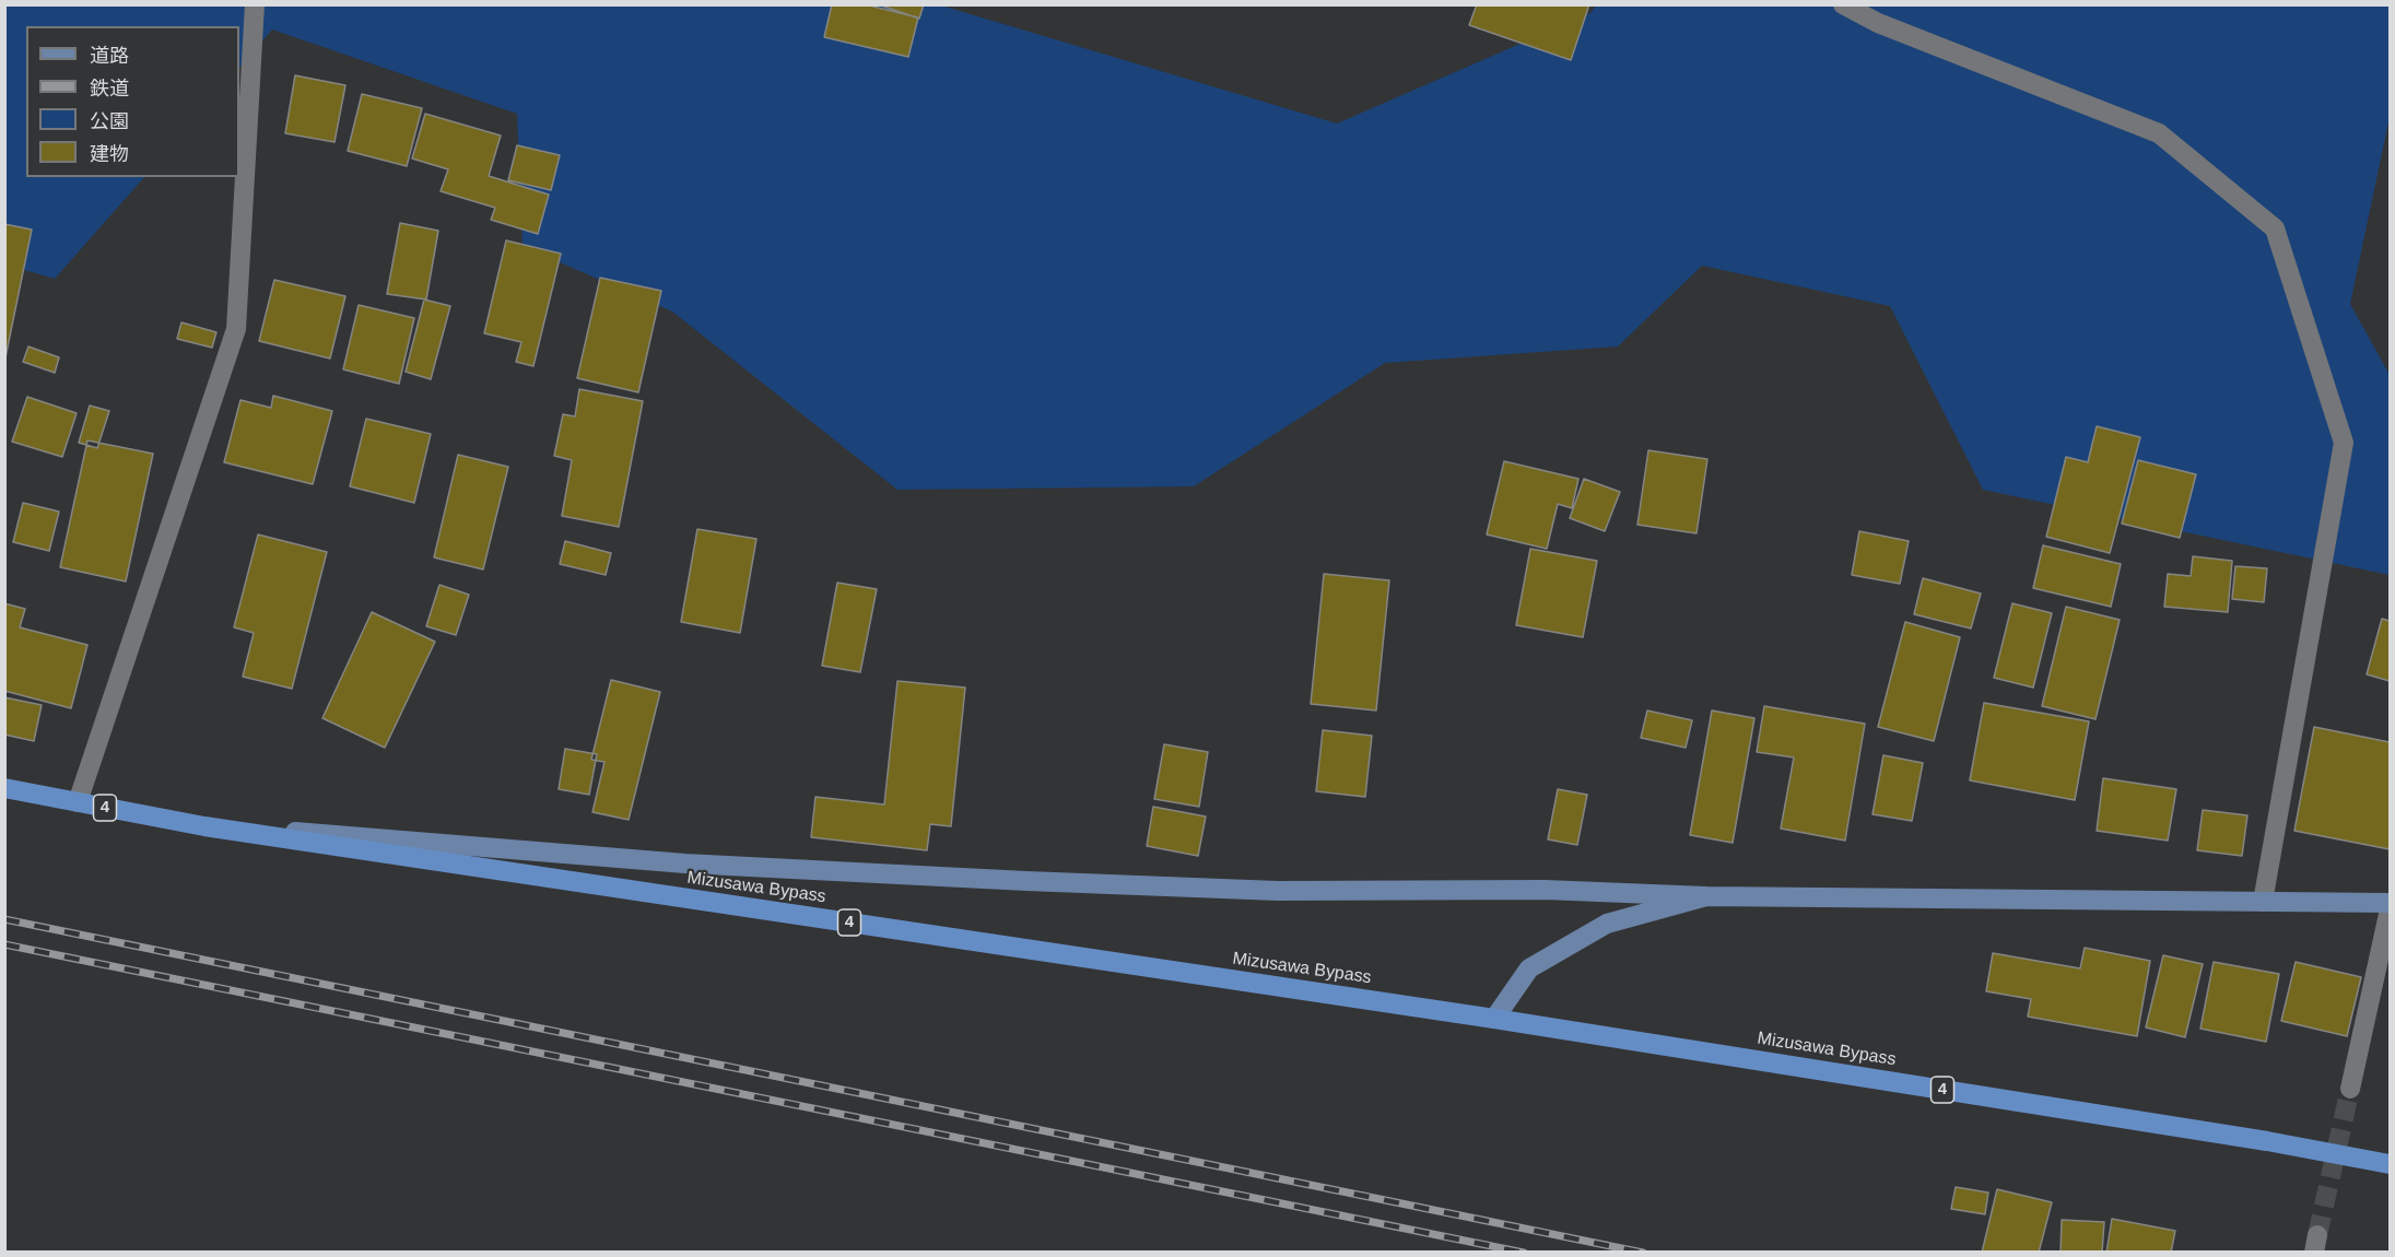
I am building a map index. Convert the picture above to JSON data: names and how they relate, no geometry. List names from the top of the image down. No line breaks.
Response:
{"streets":{"highway":["4","Mizusawa Bypass"]},"crossings":[["4","Mizusawa Bypass"]],"legend":["道路","鉄道","公園","建物"]}
